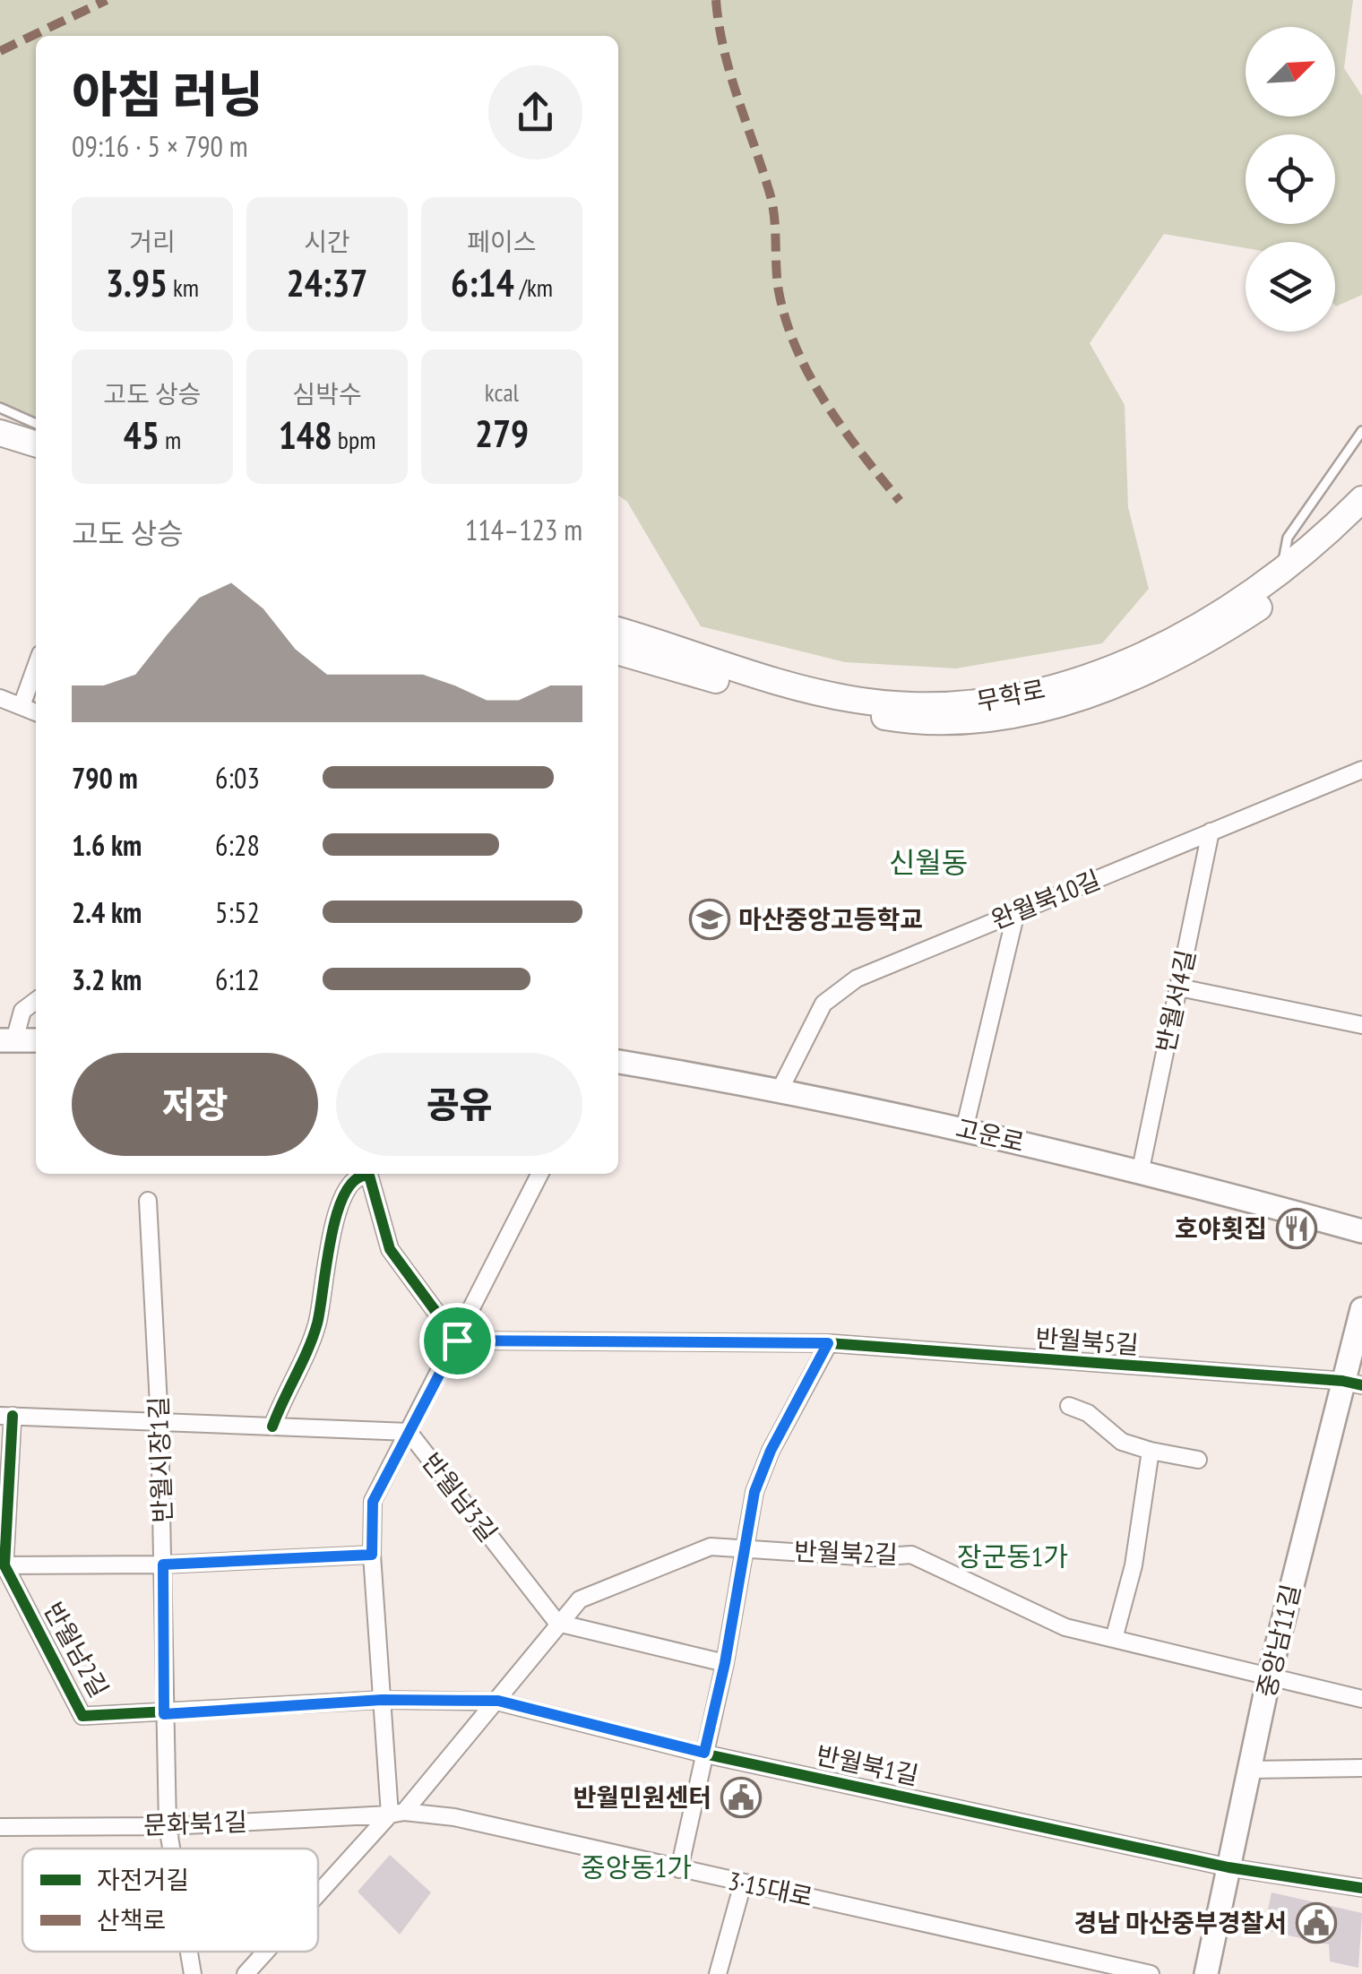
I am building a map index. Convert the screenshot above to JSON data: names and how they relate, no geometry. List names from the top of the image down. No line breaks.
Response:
{"streets":{"main road":["무학로","고운로","중앙남11길"],"street":["완월북10길","반월서4길","반월북5길","반월시장1길","반월남3길","반월북2길","반월남2길","반월북1길","문화북1길","3·15대로"]},"crossings":[["완월북10길","반월서4길"],["완월북10길","고운로"],["반월서4길","고운로"],["반월북5길","중앙남11길"],["반월시장1길","반월남3길"],["반월시장1길","반월남2길"],["반월시장1길","문화북1길"],["반월남3길","반월북2길"],["반월북2길","중앙남11길"],["반월북2길","반월남2길"],["반월북2길","반월북1길"],["반월북2길","문화북1길"],["반월북2길","3·15대로"],["중앙남11길","반월북1길"],["반월남2길","반월북1길"],["문화북1길","3·15대로"]],"districts":["신월동","장군동1가","중앙동1가"],"places":{"school or university":["마산중앙고등학교"],"restaurant":["호야횟집"],"public building":["반월민원센터","경남 마산중부경찰서"]},"legend":["자전거길","산책로"],"north":"top right","page":{"heading":["아침 러닝","09:16 · 5 × 790 m"],"stats":[["거리","3.95 km"],["시간","24:37"],["페이스","6:14 /km"],["고도 상승","45 m"],["심박수","148 bpm"],["kcal","279"]],"chart":["고도 상승","114–123 m"],"list":[{"name":"790 m","note":"6:03"},{"name":"1.6 km","note":"6:28"},{"name":"2.4 km","note":"5:52"},{"name":"3.2 km","note":"6:12"}],"buttons":["저장","공유"]}}
